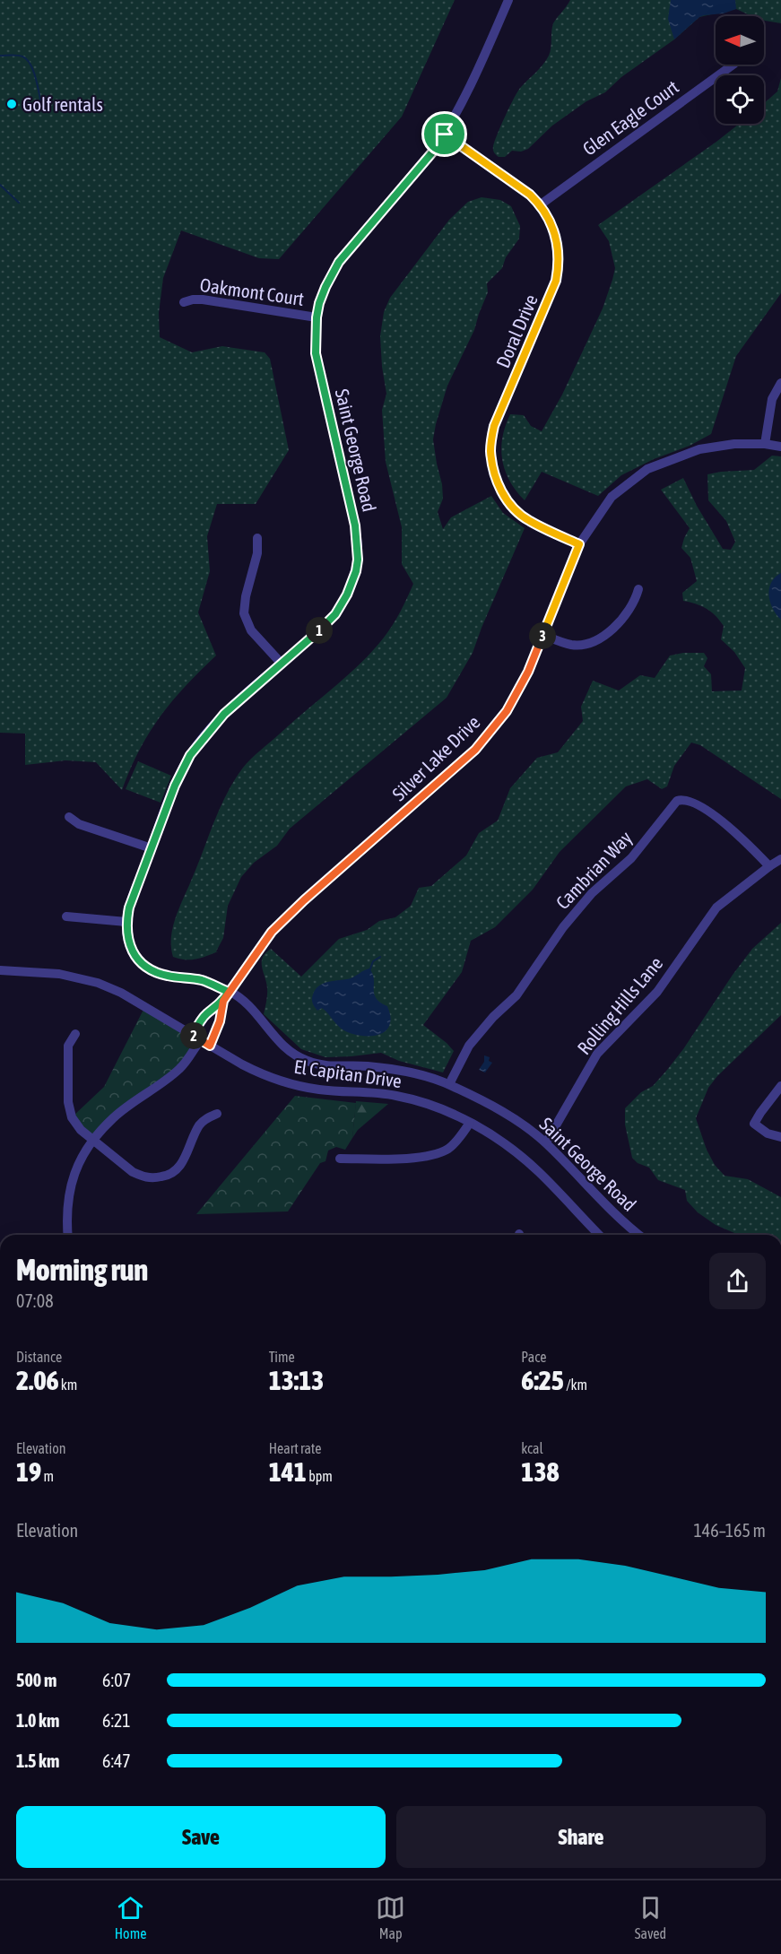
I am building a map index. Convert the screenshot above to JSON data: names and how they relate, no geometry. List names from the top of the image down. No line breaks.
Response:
{"streets":{"street":["Glen Eagle Court","Oakmont Court","Doral Drive","Saint George Road","Silver Lake Drive","Cambrian Way","Rolling Hills Lane","El Capitan Drive"]},"crossings":[["Glen Eagle Court","Doral Drive"],["Oakmont Court","Saint George Road"],["Doral Drive","Saint George Road"],["Doral Drive","Silver Lake Drive"],["Saint George Road","Silver Lake Drive"],["Saint George Road","Cambrian Way"],["Saint George Road","Rolling Hills Lane"],["Cambrian Way","Rolling Hills Lane"]],"places":["Golf rentals"],"north":"left","page":{"pins":["1","3","2"],"heading":["Morning run","07:08"],"stats":[["Distance","2.06 km"],["Time","13:13"],["Pace","6:25 /km"],["Elevation","19 m"],["Heart rate","141 bpm"],["kcal","138"]],"chart":["Elevation","146–165 m"],"list":[{"name":"500 m","note":"6:07"},{"name":"1.0 km","note":"6:21"},{"name":"1.5 km","note":"6:47"}],"buttons":["Save","Share"],"tabs":["Home","Map","Saved"]}}
